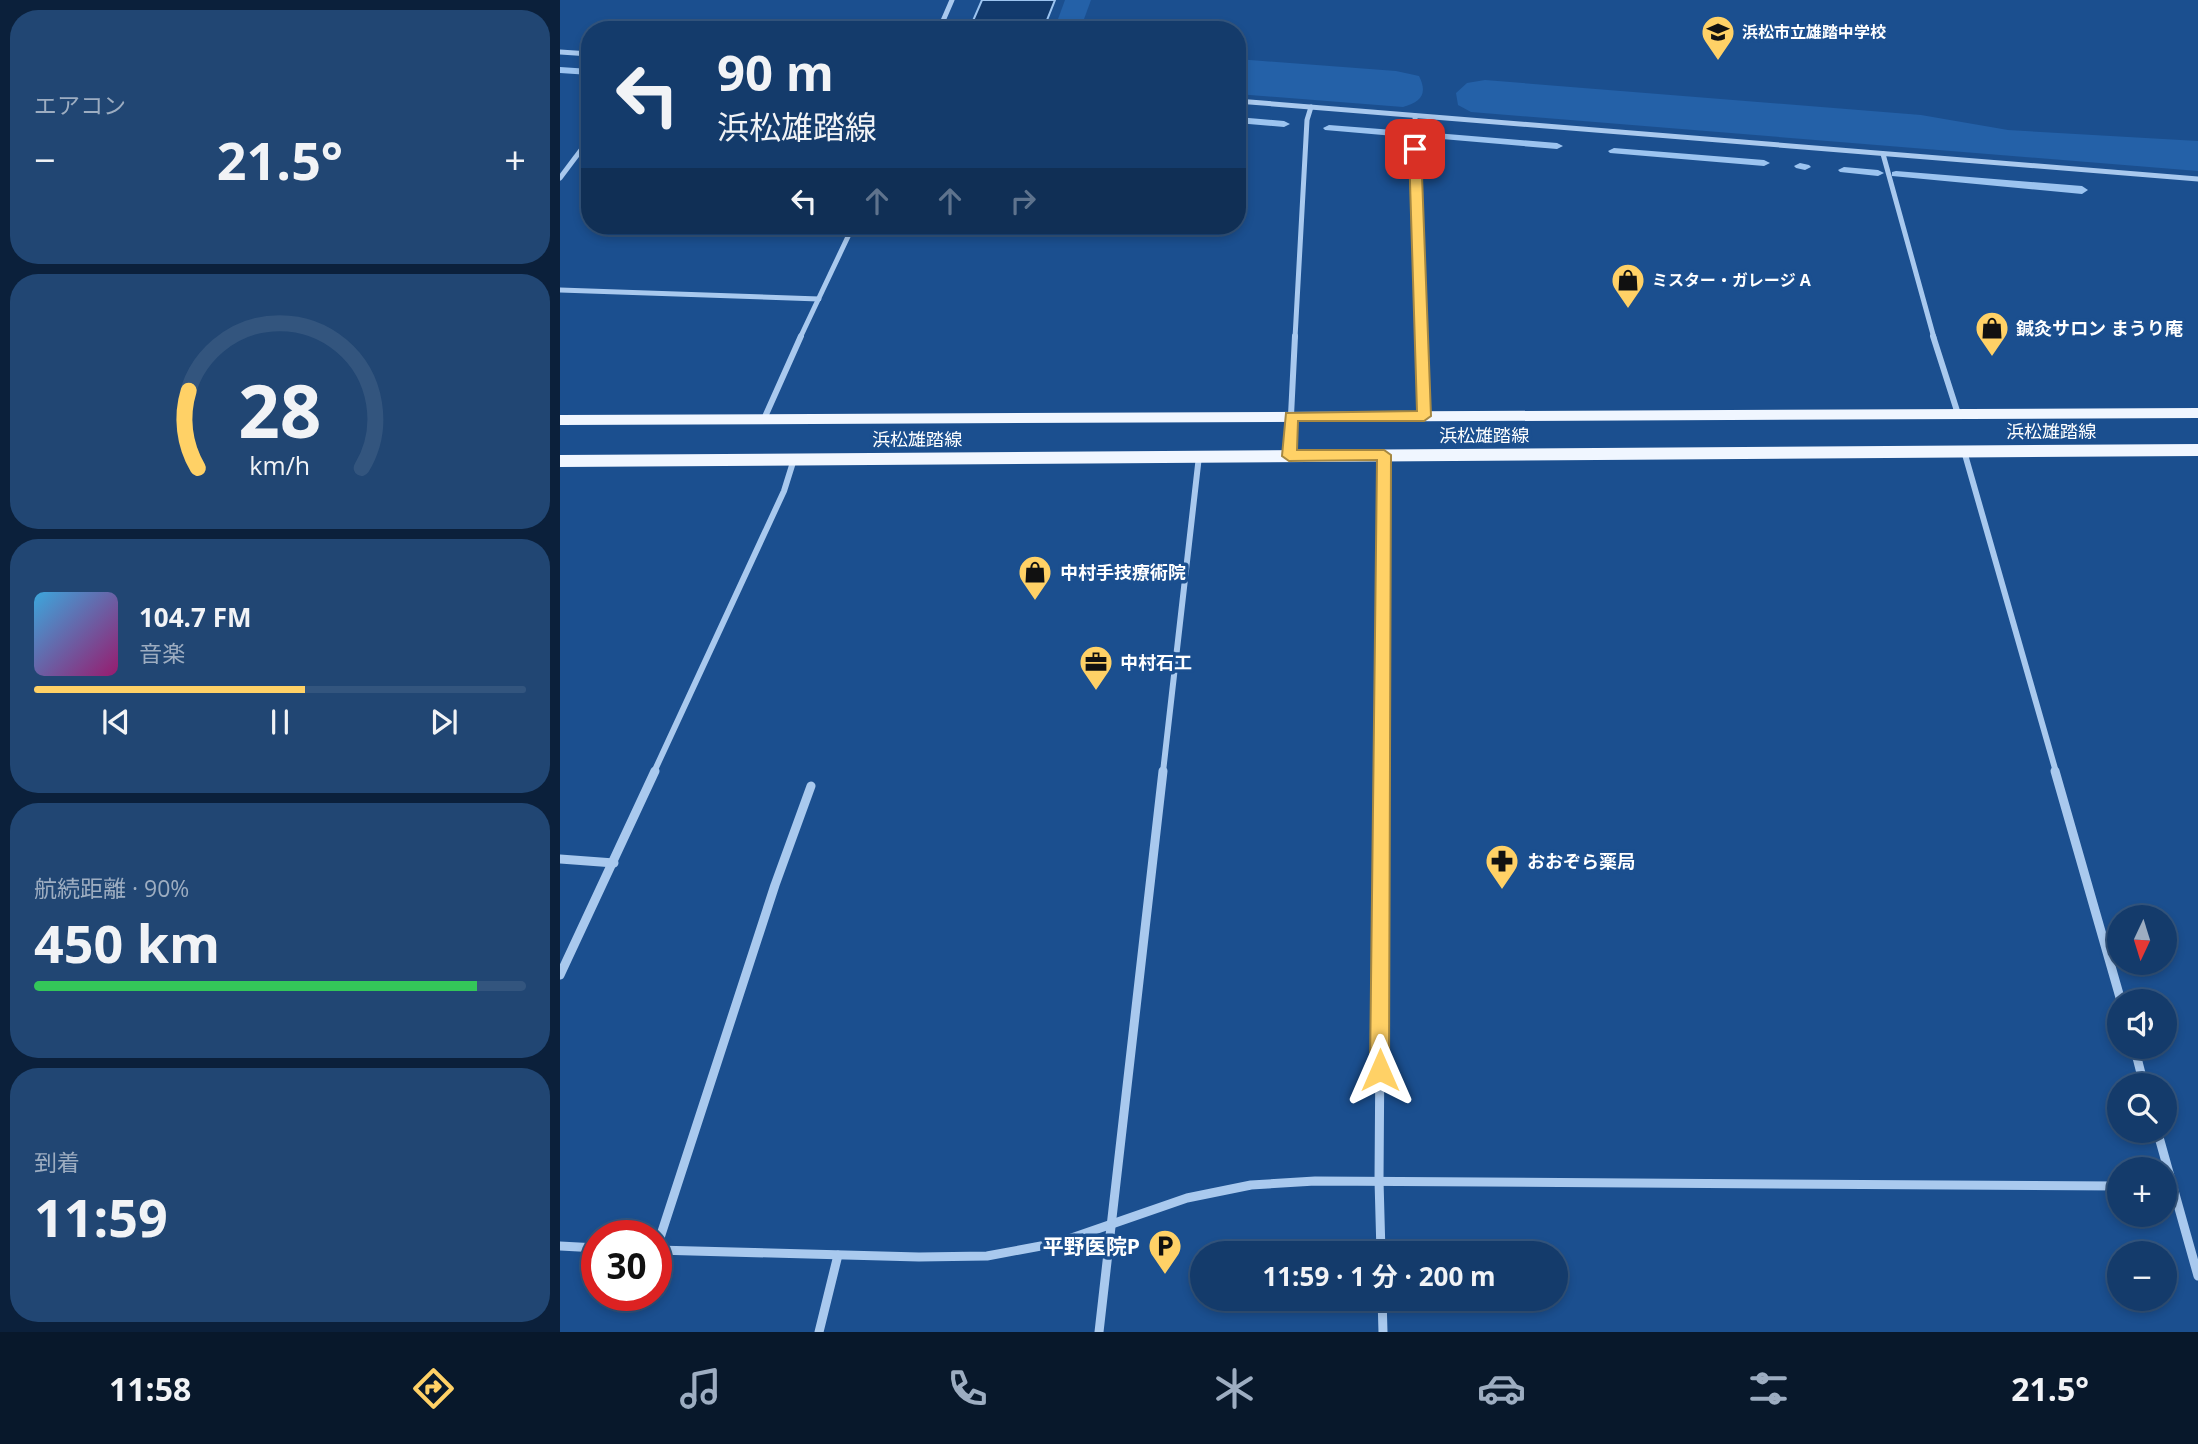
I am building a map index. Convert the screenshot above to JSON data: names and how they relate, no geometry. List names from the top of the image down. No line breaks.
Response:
{"streets":{"main road":["浜松雄踏線"]},"places":{"school or university":["浜松市立雄踏中学校"],"shop":["ミスター・ガレージ A","鍼灸サロン まうり庵","中村手技療術院"],"office":["中村石工"],"pharmacy":["おおぞら薬局"],"parking":["平野医院P"]},"north":"bottom","page":{"tile":["エアコン",["航続距離 · 90%","450 km"],["到着","11:59"]],"turn":["90 m","浜松雄踏線"],"heat":["−","21.5°","+"],"song":["104.7 FM","音楽"],"map_buttons":["+","−"],"limit":"30","trip":"11:59 · 1 分 · 200 m","tabs":["11:58","21.5°"],"gauge":["28","km/h"]}}
